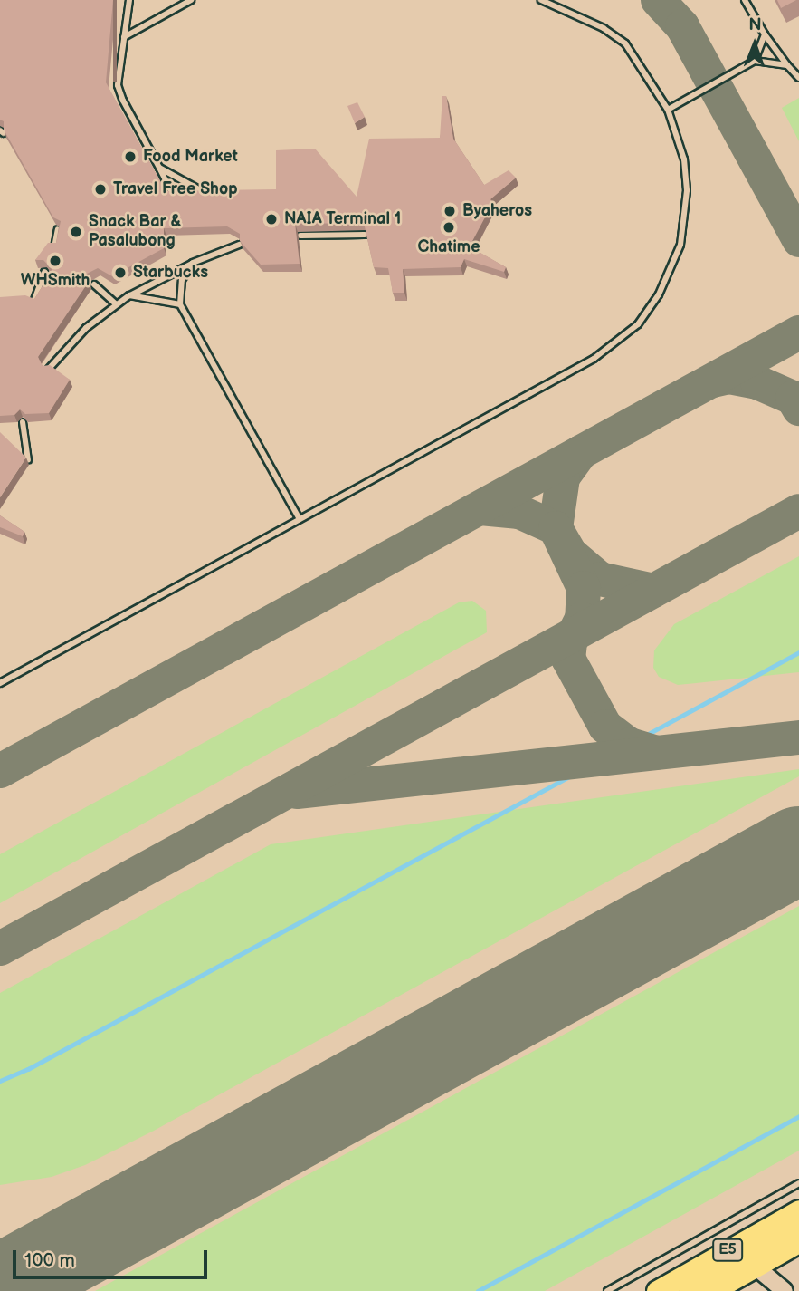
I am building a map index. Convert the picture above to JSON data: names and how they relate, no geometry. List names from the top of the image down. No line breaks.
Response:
{"streets":{"highway":["E5"]},"places":["Food Market","Travel Free Shop","Byaheros","NAIA Terminal 1","Chatime","Snack Bar & Pasalubong","WHSmith","Starbucks"],"scale_bar":"100 m","north":"top"}
